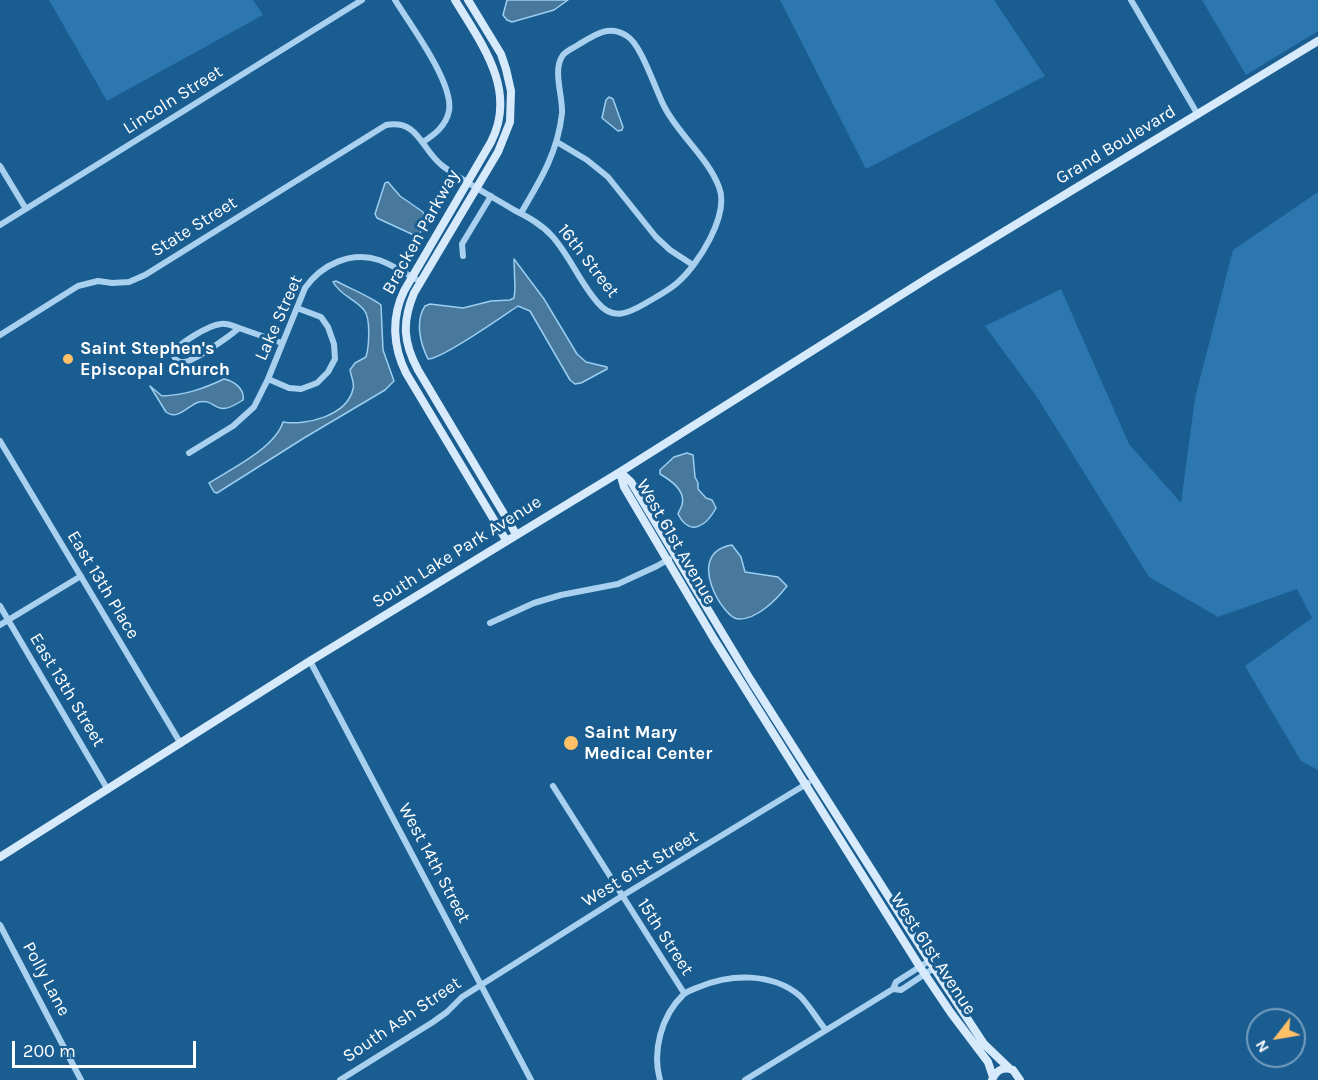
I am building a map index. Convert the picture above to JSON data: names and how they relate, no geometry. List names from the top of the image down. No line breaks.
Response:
{"streets":{"main road":["Grand Boulevard","Bracken Parkway","West 61st Avenue","South Lake Park Avenue"],"street":["Lincoln Street","State Street","16th Street","Lake Street","East 13th Place","East 13th Street","West 14th Street","West 61st Street","15th Street","Polly Lane","South Ash Street"]},"crossings":[["Grand Boulevard","South Lake Park Avenue"],["State Street","16th Street"],["Bracken Parkway","16th Street"],["Bracken Parkway","Lake Street"],["Bracken Parkway","South Lake Park Avenue"],["West 61st Avenue","South Lake Park Avenue"],["West 61st Avenue","West 61st Street"],["South Lake Park Avenue","East 13th Place"],["South Lake Park Avenue","East 13th Street"],["South Lake Park Avenue","West 14th Street"],["West 14th Street","West 61st Street"],["West 14th Street","South Ash Street"],["West 61st Street","15th Street"],["West 61st Street","South Ash Street"]],"places":["Saint Stephen's Episcopal Church","Saint Mary Medical Center"],"scale_bar":"200 m","north":"bottom left"}
